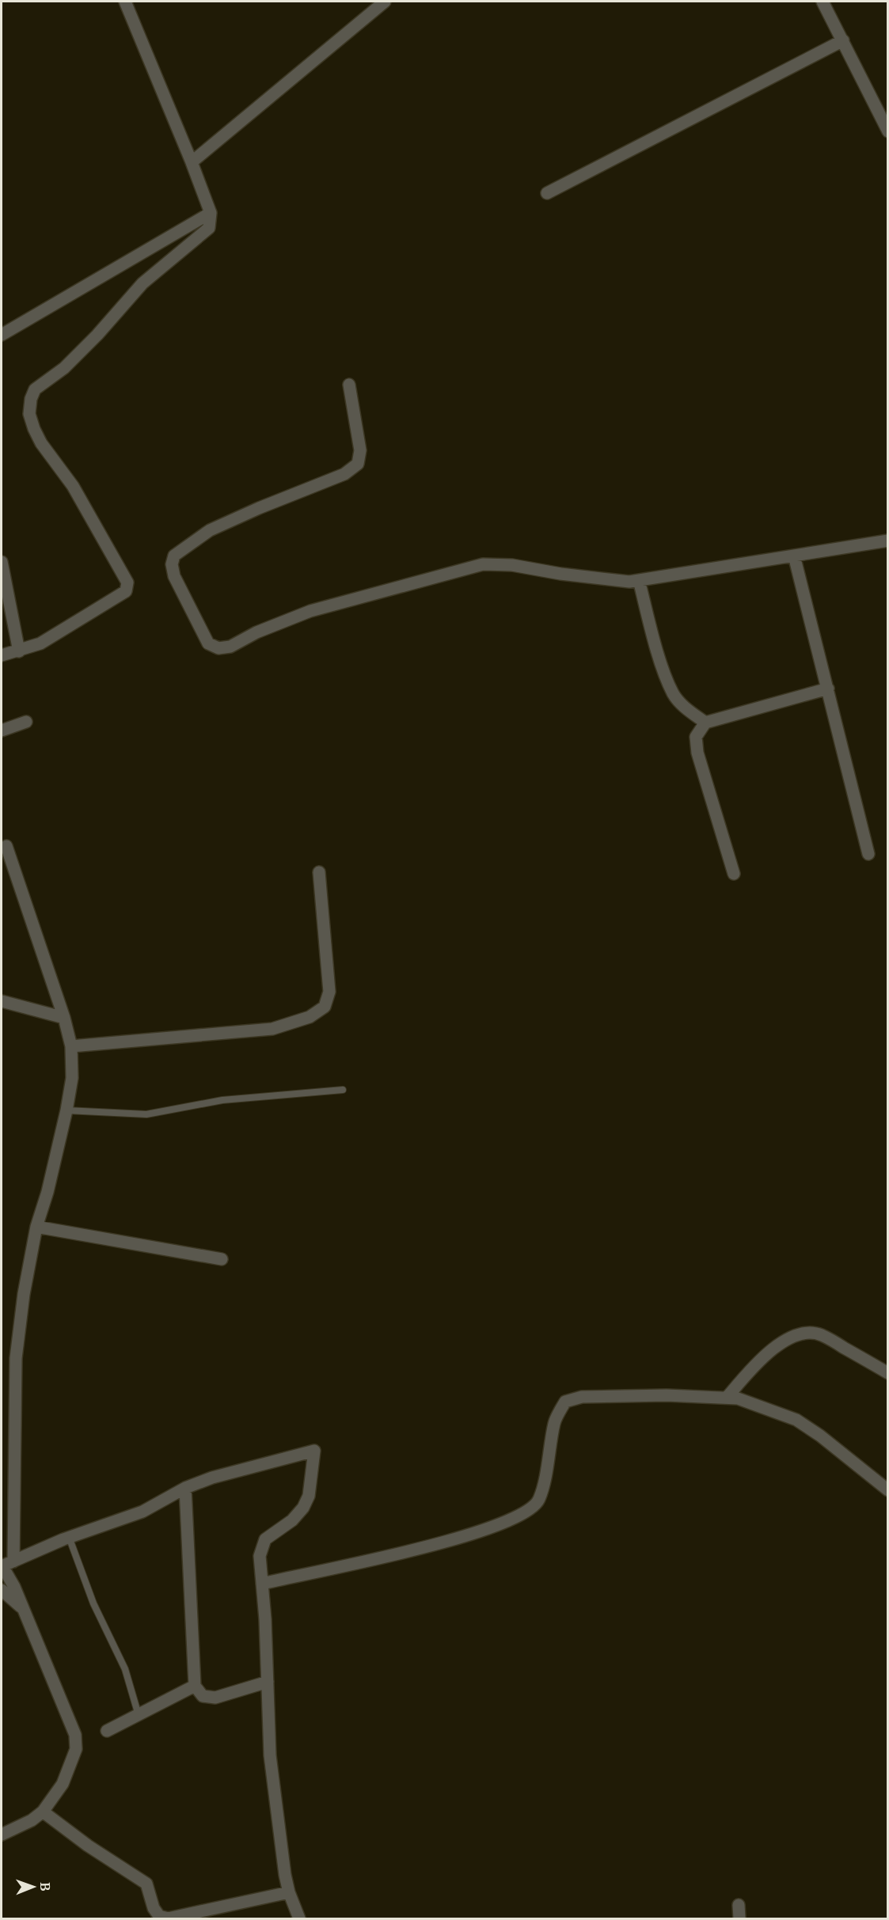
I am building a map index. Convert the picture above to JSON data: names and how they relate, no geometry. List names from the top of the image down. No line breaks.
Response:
{"north":"right"}
